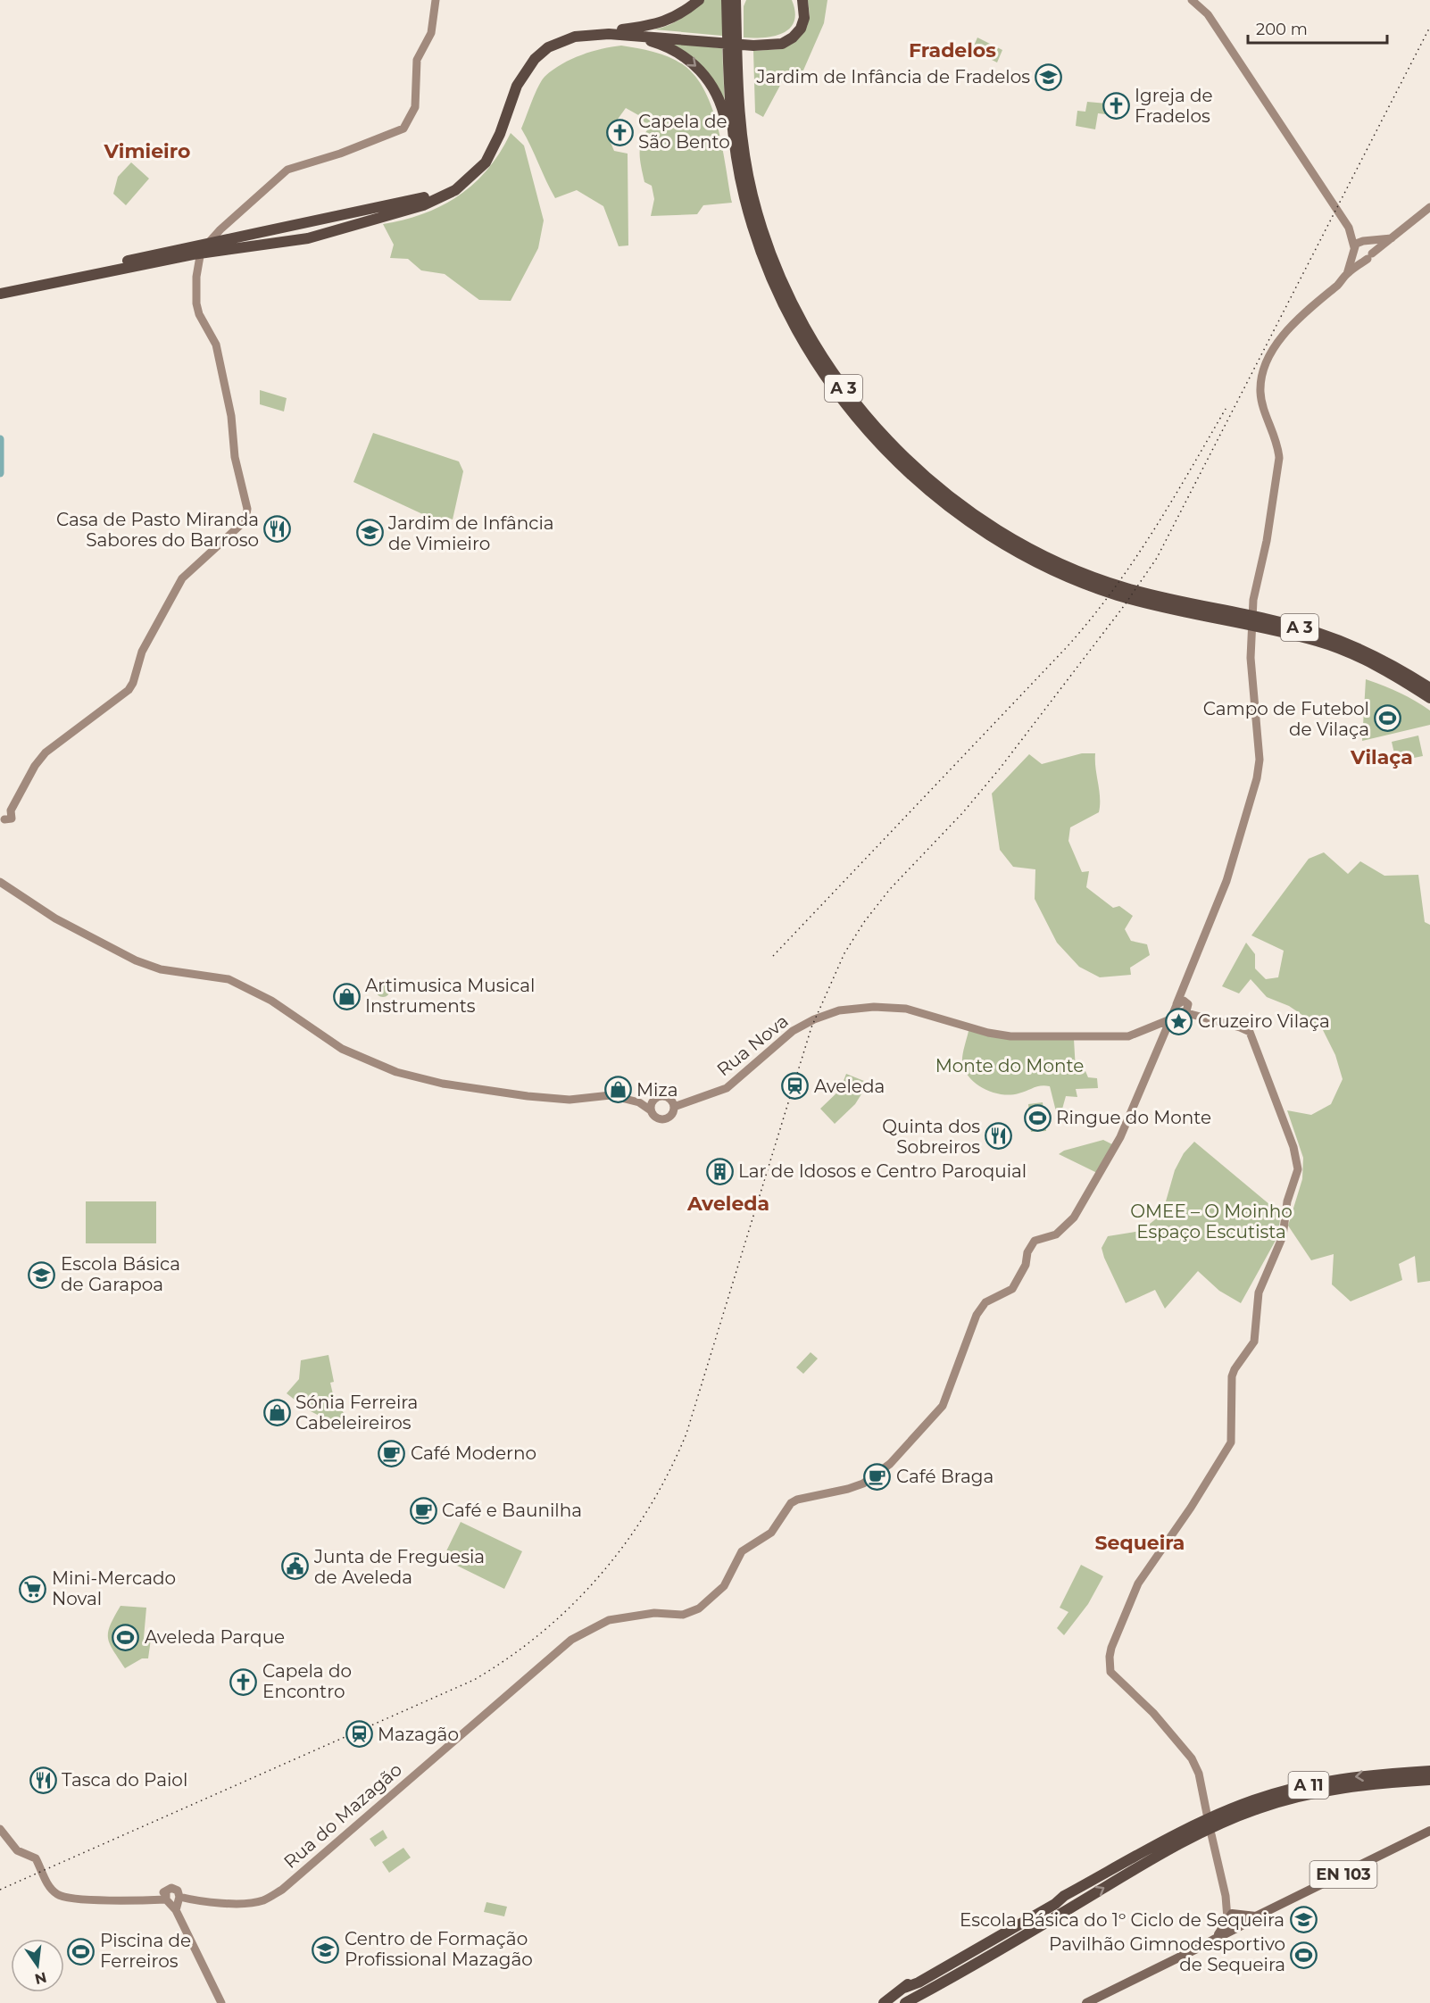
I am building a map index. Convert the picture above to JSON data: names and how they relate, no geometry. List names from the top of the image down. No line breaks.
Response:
{"streets":{"highway":["A 3","A 11"],"main road":["EN 103"],"street":["Rua Nova","Rua do Mazagão"]},"crossings":[["Rua Nova","Rua do Mazagão"]],"districts":["Fradelos","Vimieiro","Vilaça","Aveleda","Sequeira"],"parks":["Monte do Monte","OMEE – O Moinho Espaço Escutista"],"places":{"school or university":["Jardim de Infância de Fradelos","Jardim de Infância de Vimieiro","Escola Básica de Garapoa","Escola Básica do 1º Ciclo de Sequeira","Centro de Formação Profissional Mazagão"],"church":["Igreja de Fradelos","Capela de São Bento","Capela do Encontro"],"restaurant":["Casa de Pasto Miranda Sabores do Barroso","Quinta dos Sobreiros","Tasca do Paiol"],"sports":["Campo de Futebol de Vilaça","Ringue do Monte","Aveleda Parque","Piscina de Ferreiros","Pavilhão Gimnodesportivo de Sequeira"],"shop":["Artimusica Musical Instruments","Miza","Sónia Ferreira Cabeleireiros"],"place":["Cruzeiro Vilaça"],"station":["Aveleda","Mazagão"],"building":["Lar de Idosos e Centro Paroquial"],"cafe":["Café Moderno","Café Braga","Café e Baunilha"],"public building":["Junta de Freguesia de Aveleda"],"supermarket":["Mini-Mercado Noval"]},"scale_bar":"200 m","north":"bottom"}
